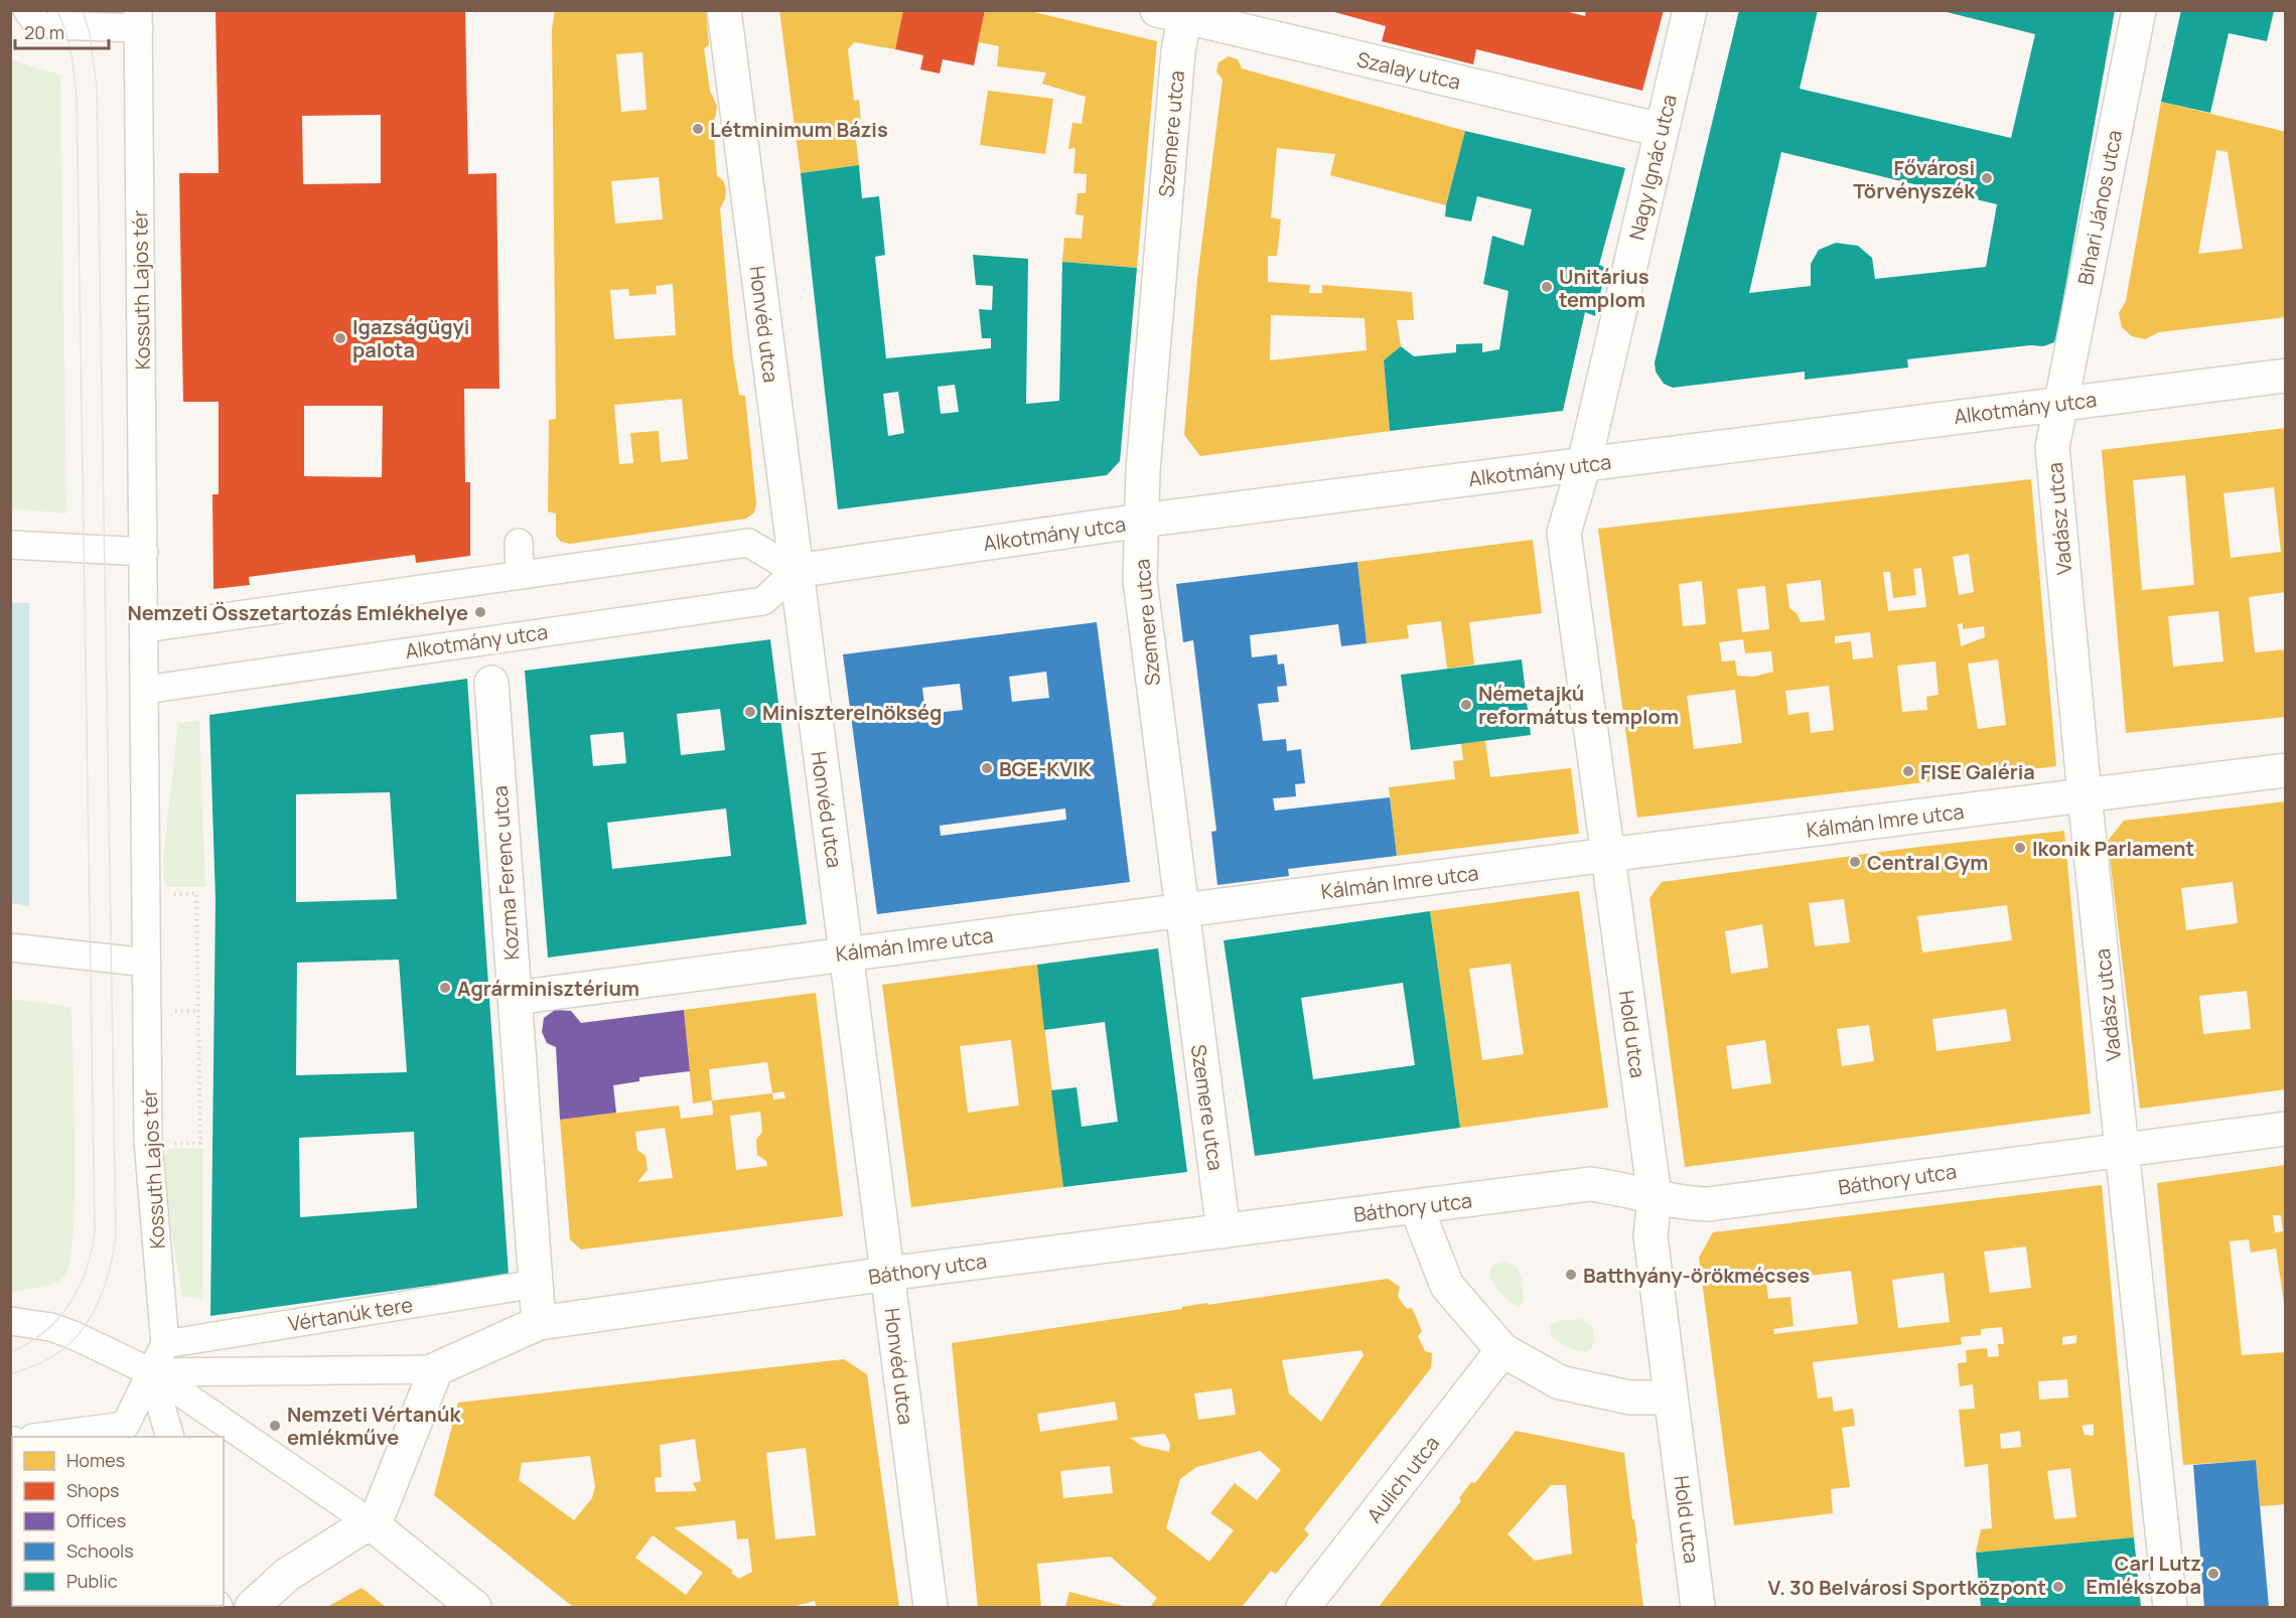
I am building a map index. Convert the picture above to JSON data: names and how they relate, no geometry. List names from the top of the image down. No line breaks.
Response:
{"streets":{"street":["Szalay utca","Szemere utca","Nagy Ignác utca","Bihari János utca","Kossuth Lajos tér","Honvéd utca","Alkotmány utca","Vadász utca","Kálmán Imre utca","Kozma Ferenc utca","Hold utca","Báthory utca","Vértanúk tere","Aulich utca"]},"crossings":[["Szalay utca","Szemere utca"],["Szalay utca","Nagy Ignác utca"],["Szemere utca","Alkotmány utca"],["Szemere utca","Kálmán Imre utca"],["Szemere utca","Báthory utca"],["Nagy Ignác utca","Alkotmány utca"],["Nagy Ignác utca","Hold utca"],["Bihari János utca","Alkotmány utca"],["Bihari János utca","Vadász utca"],["Kossuth Lajos tér","Alkotmány utca"],["Kossuth Lajos tér","Vértanúk tere"],["Honvéd utca","Alkotmány utca"],["Honvéd utca","Kálmán Imre utca"],["Honvéd utca","Báthory utca"],["Alkotmány utca","Vadász utca"],["Alkotmány utca","Kozma Ferenc utca"],["Alkotmány utca","Hold utca"],["Vadász utca","Kálmán Imre utca"],["Vadász utca","Báthory utca"],["Kálmán Imre utca","Kozma Ferenc utca"],["Kálmán Imre utca","Hold utca"],["Kozma Ferenc utca","Báthory utca"],["Kozma Ferenc utca","Vértanúk tere"],["Hold utca","Báthory utca"]],"places":["Létminimum Bázis","Fővárosi Törvényszék","Unitárius templom","Igazságügyi palota","Nemzeti Összetartozás Emlékhelye","Németajkú református templom","Miniszterelnökség","BGE-KVIK","FISE Galéria","Ikonik Parlament","Central Gym","Agrárminisztérium","Batthyány-örökmécses","Nemzeti Vértanúk emlékműve","Carl Lutz Emlékszoba","V. 30 Belvárosi Sportközpont"],"legend":["Homes","Shops","Offices","Schools","Public"],"scale_bar":"20 m"}
